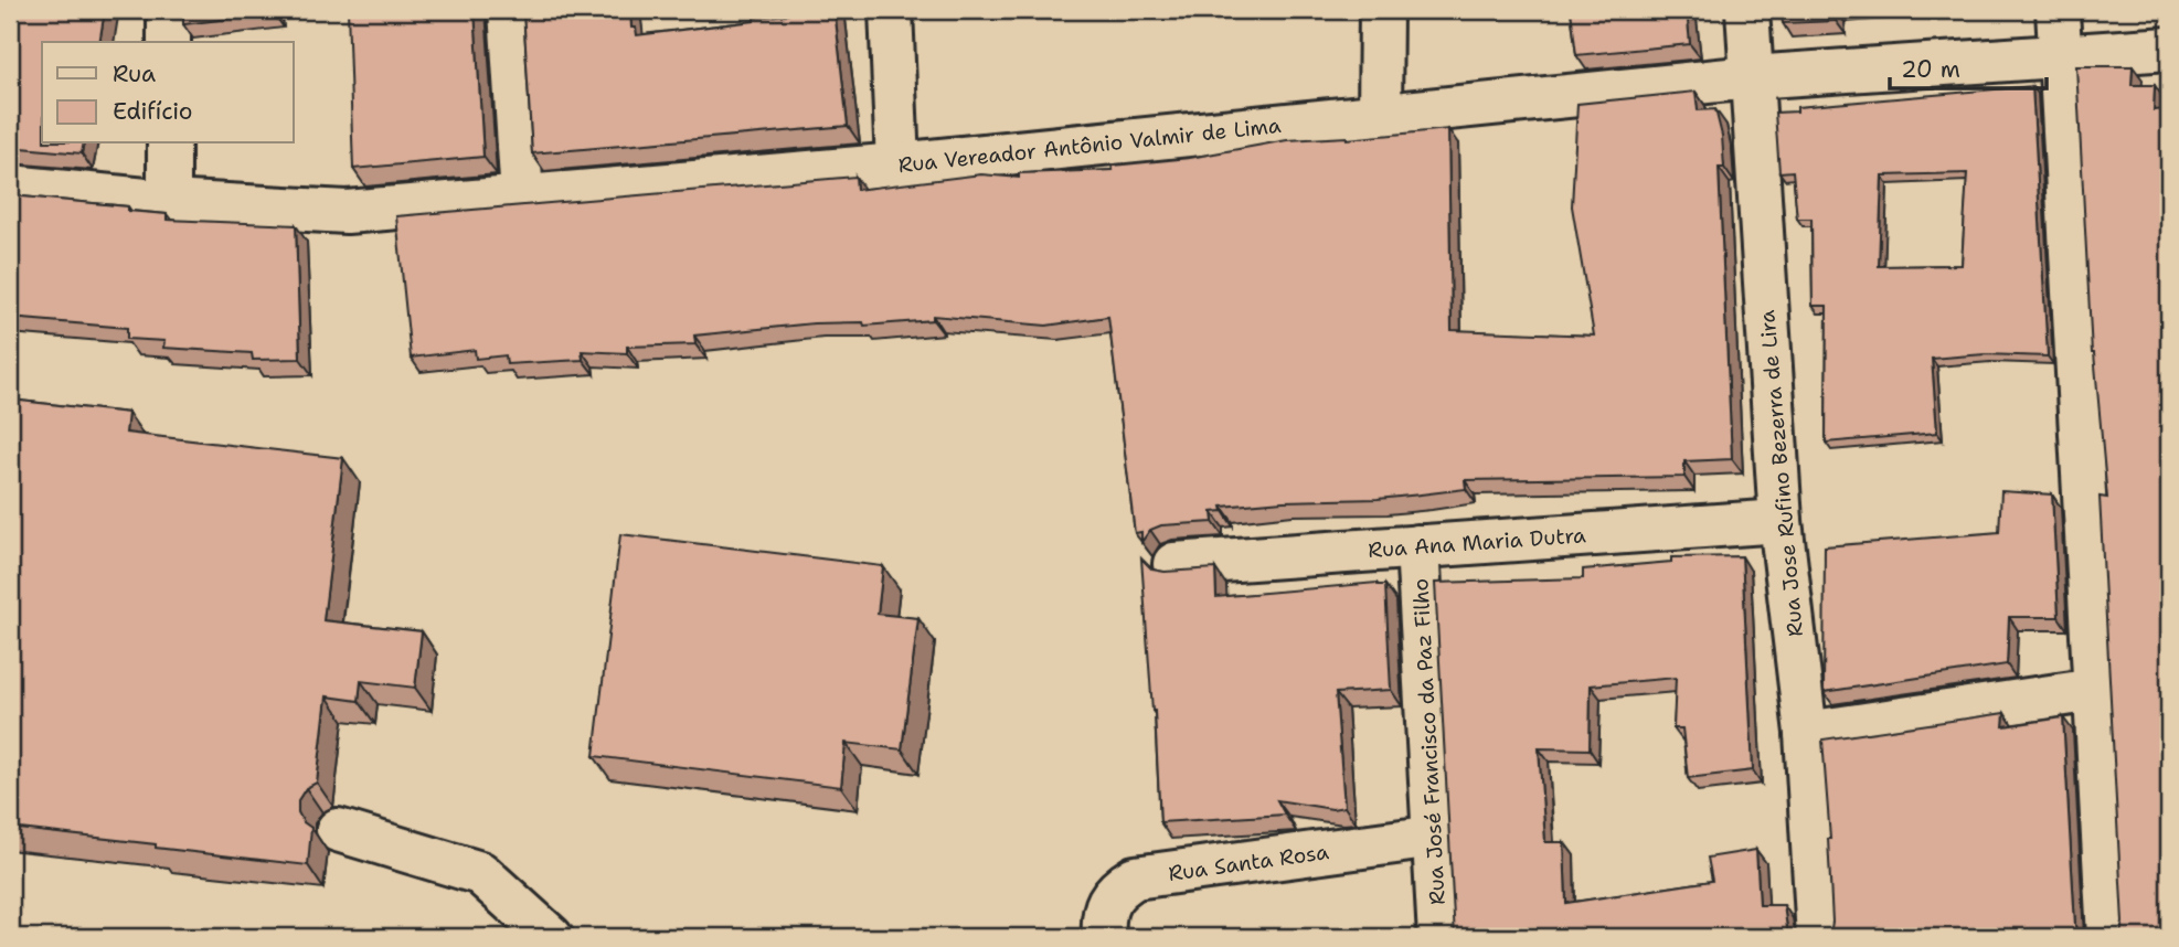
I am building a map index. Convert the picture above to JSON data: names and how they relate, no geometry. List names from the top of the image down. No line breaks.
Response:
{"streets":{"street":["Rua Vereador Antônio Valmir de Lima","Rua Jose Rufino Bezerra de Lira","Rua Ana Maria Dutra","Rua José Francisco da Paz Filho","Rua Santa Rosa"]},"crossings":[["Rua Vereador Antônio Valmir de Lima","Rua Jose Rufino Bezerra de Lira"],["Rua Jose Rufino Bezerra de Lira","Rua Ana Maria Dutra"],["Rua Ana Maria Dutra","Rua José Francisco da Paz Filho"],["Rua José Francisco da Paz Filho","Rua Santa Rosa"]],"legend":["Rua","Edifício"],"scale_bar":"20 m"}
